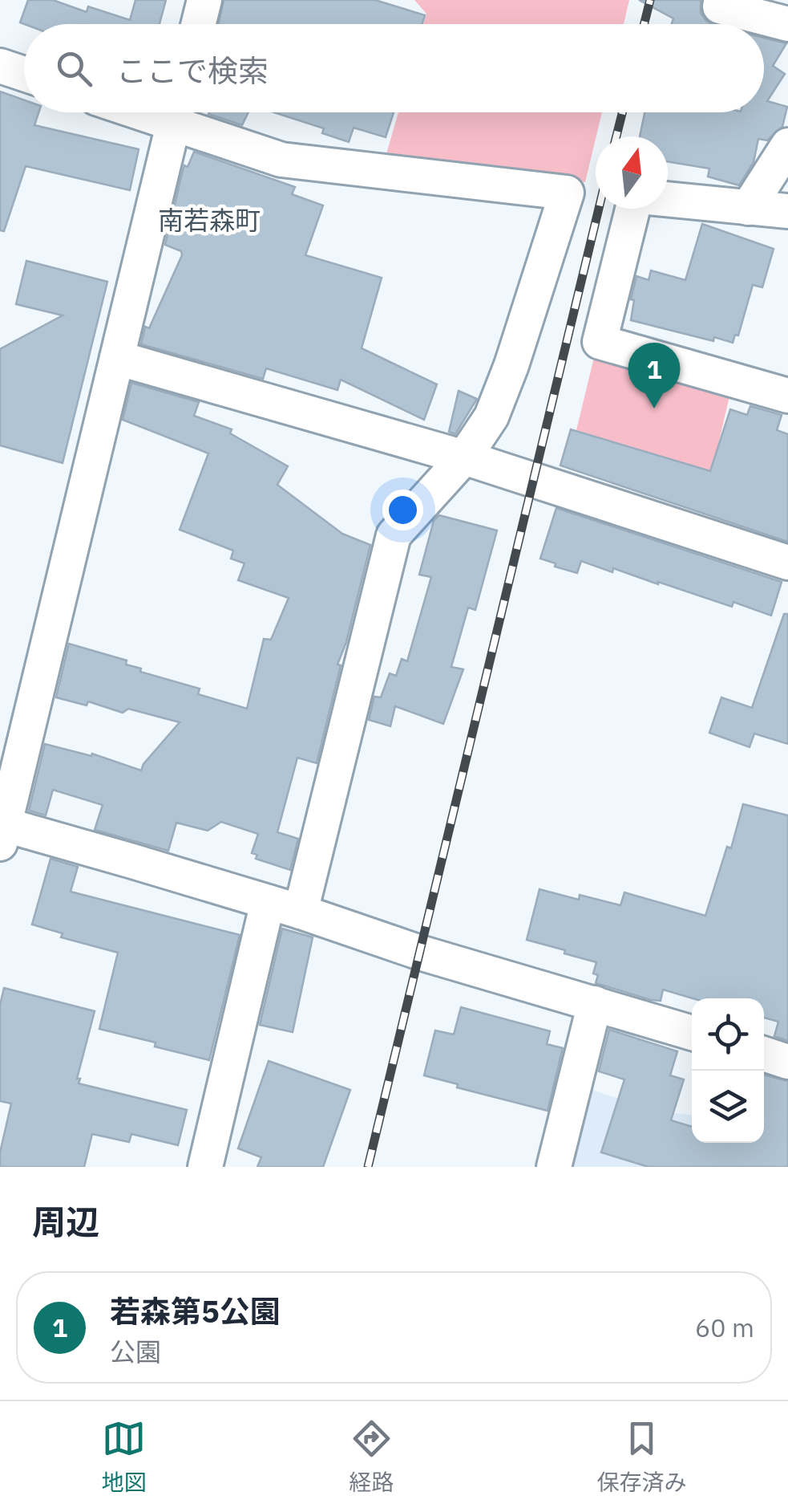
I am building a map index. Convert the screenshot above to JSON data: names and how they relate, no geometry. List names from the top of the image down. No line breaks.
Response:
{"districts":["南若森町"],"north":"top","page":{"search":"ここで検索","pins":"1","heading":"周辺","list":[{"mark":"1","name":"若森第5公園","note":"公園","value":"60 m"}],"nav":["地図","経路","保存済み"]}}
